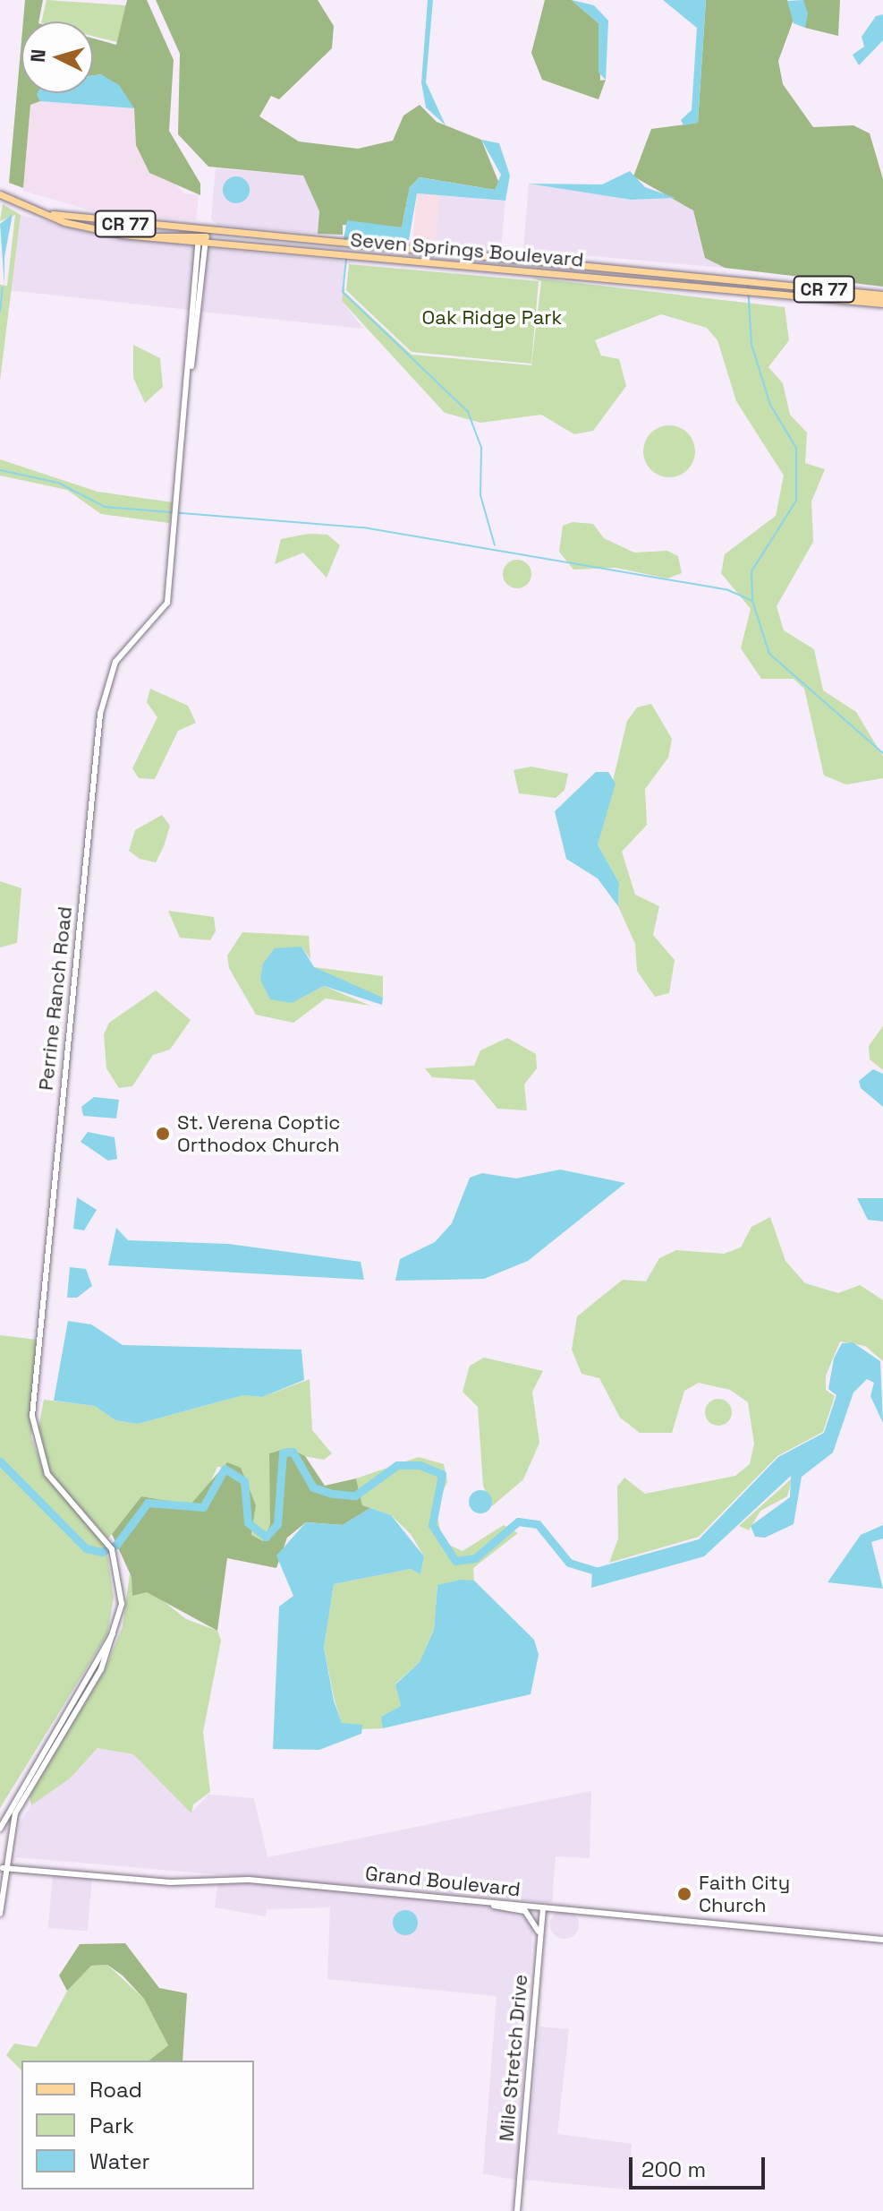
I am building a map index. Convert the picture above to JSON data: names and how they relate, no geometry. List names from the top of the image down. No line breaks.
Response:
{"streets":{"main road":["CR 77","Seven Springs Boulevard"],"street":["Perrine Ranch Road","Grand Boulevard","Mile Stretch Drive"]},"crossings":[["Seven Springs Boulevard","Perrine Ranch Road"],["Perrine Ranch Road","Grand Boulevard"],["Grand Boulevard","Mile Stretch Drive"]],"parks":["Oak Ridge Park"],"places":["St. Verena Coptic Orthodox Church","Faith City Church"],"legend":["Road","Park","Water"],"scale_bar":"200 m","north":"left"}
